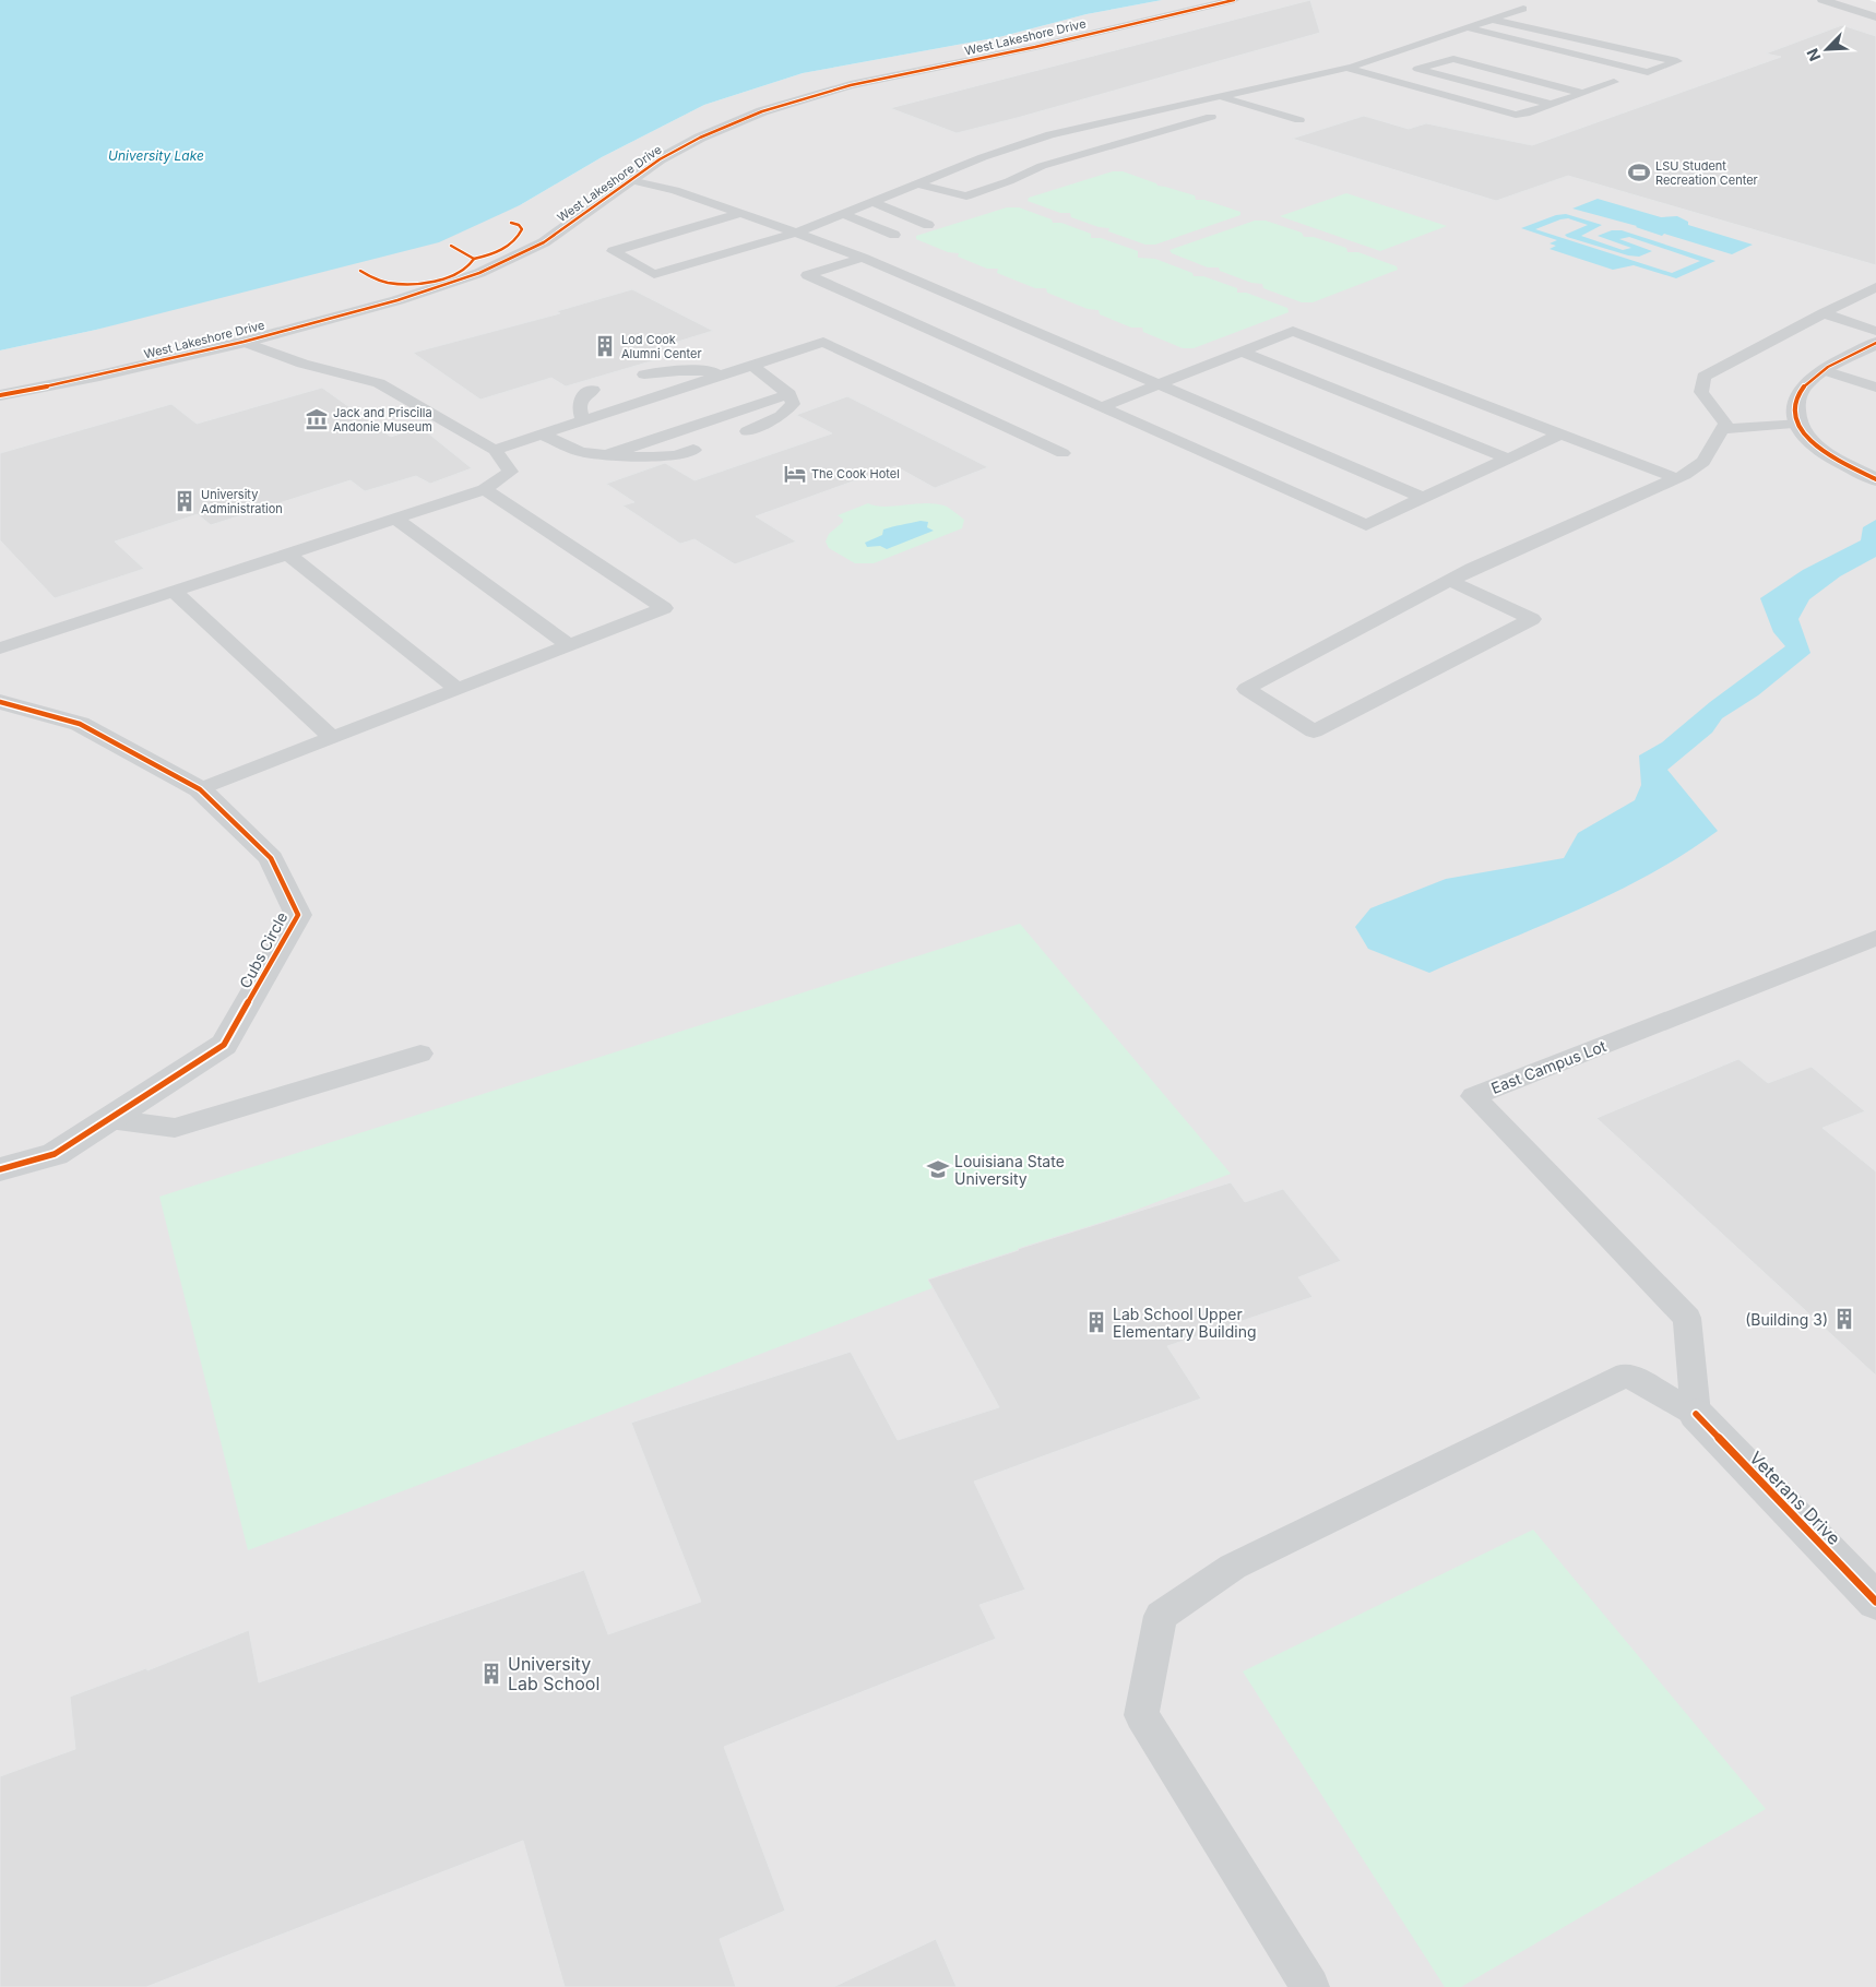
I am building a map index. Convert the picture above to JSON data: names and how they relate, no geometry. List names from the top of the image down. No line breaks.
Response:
{"streets":{"street":["West Lakeshore Drive","Cubs Circle","Veterans Drive"],"lane":["East Campus Lot"]},"crossings":[["East Campus Lot","Veterans Drive"]],"water":["University Lake"],"places":{"sports":["LSU Student Recreation Center"],"building":["Lod Cook Alumni Center","University Administration","(Building 3)","Lab School Upper Elementary Building","University Lab School"],"museum":["Jack and Priscilla Andonie Museum"],"hotel":["The Cook Hotel"],"school or university":["Louisiana State University"]},"north":"bottom left"}
